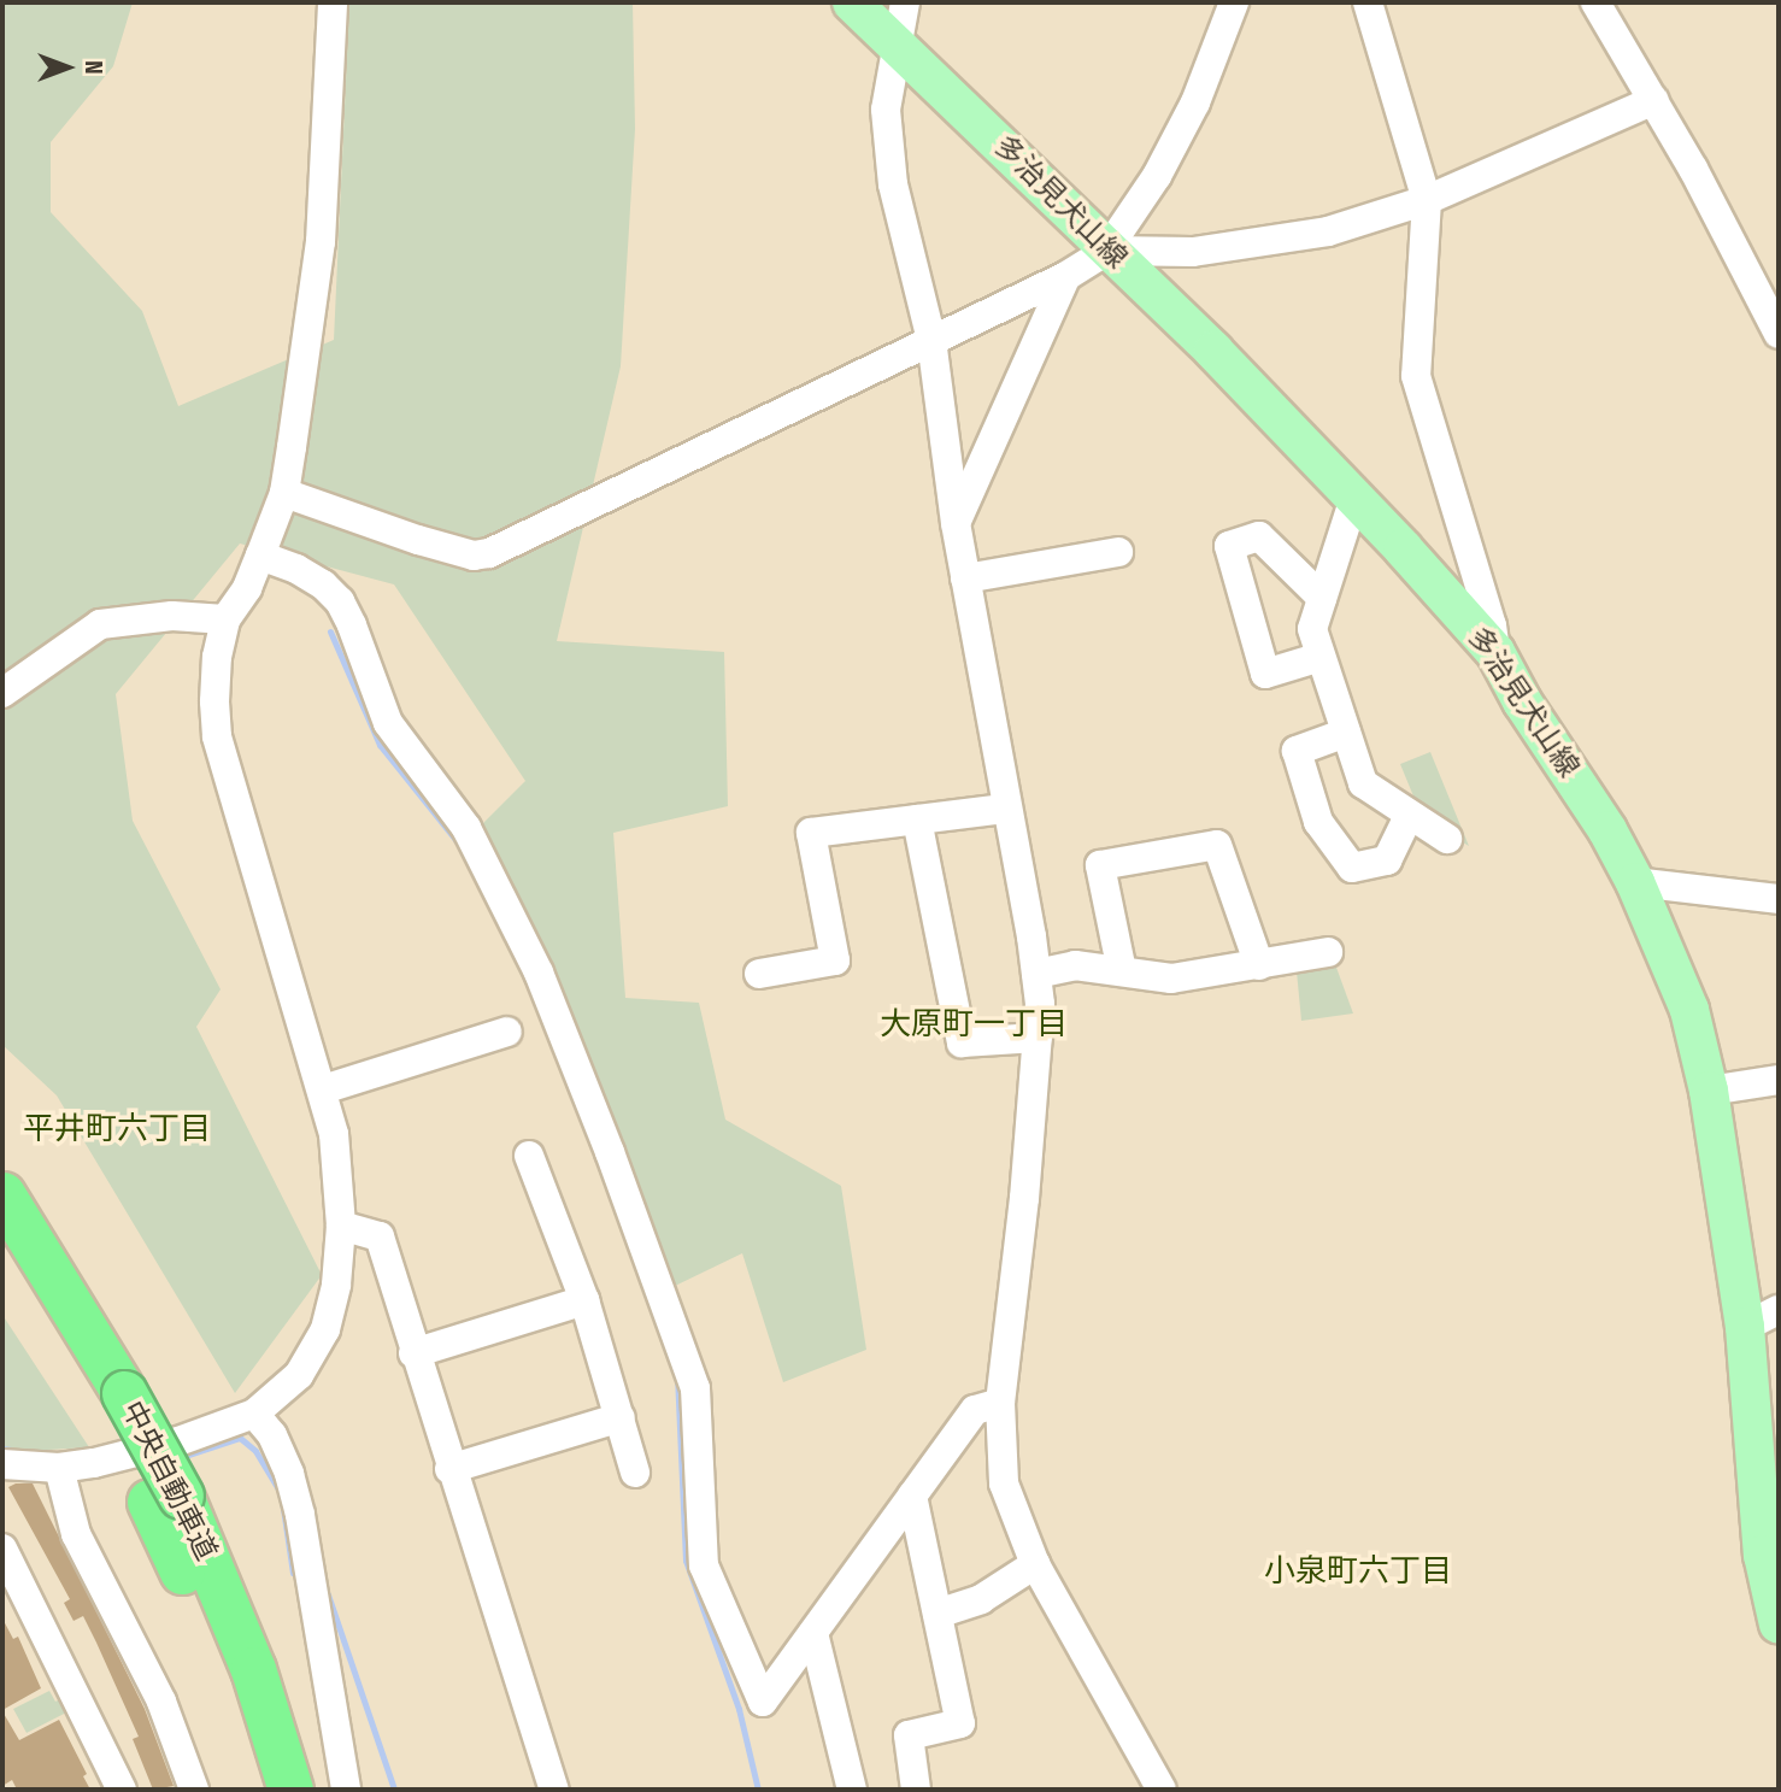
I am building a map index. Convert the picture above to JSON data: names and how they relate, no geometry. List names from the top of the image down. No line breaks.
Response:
{"streets":{"highway":["中央自動車道"],"main road":["多治見犬山線"]},"districts":["大原町一丁目","平井町六丁目","小泉町六丁目"],"north":"right"}
